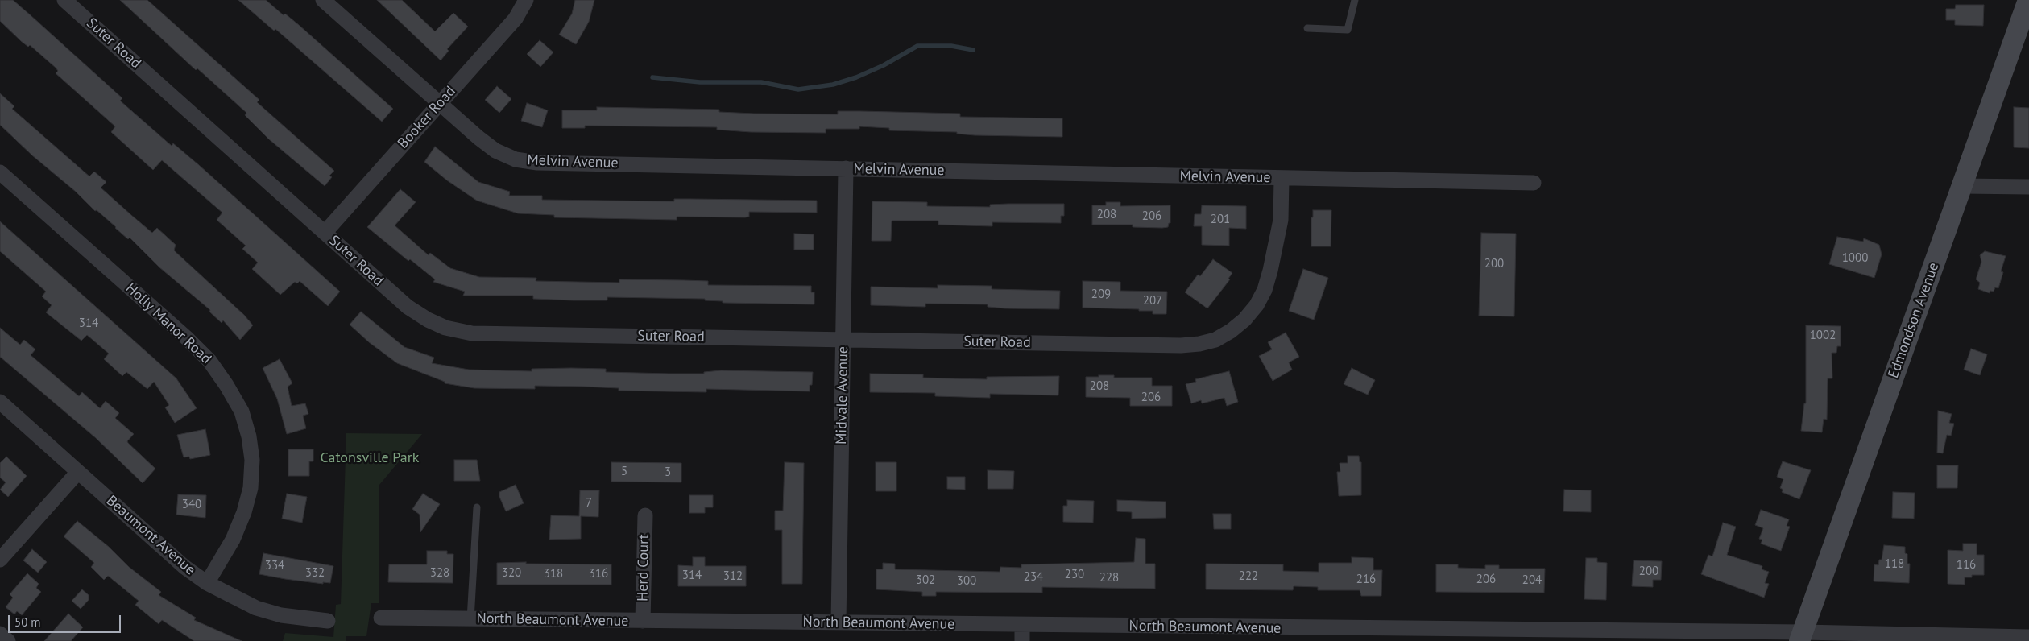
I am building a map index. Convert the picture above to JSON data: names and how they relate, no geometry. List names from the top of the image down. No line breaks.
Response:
{"streets":{"main road":["Edmondson Avenue"],"street":["Suter Road","Booker Road","Melvin Avenue","Holly Manor Road","Midvale Avenue","Beaumont Avenue","Herd Court","North Beaumont Avenue"]},"crossings":[["Suter Road","Booker Road"],["Suter Road","Melvin Avenue"],["Suter Road","Midvale Avenue"],["Booker Road","Melvin Avenue"],["Melvin Avenue","Midvale Avenue"],["Edmondson Avenue","North Beaumont Avenue"],["Holly Manor Road","Beaumont Avenue"],["Midvale Avenue","North Beaumont Avenue"],["Herd Court","North Beaumont Avenue"]],"parks":["Catonsville Park"],"house_numbers":["208","206","201","1000","200","209","207","314","1002","208","206","5","3","7","340","118","116","334","200","332","328","320","318","316","230","314","312","222","234","228","216","206","302","204","300"],"scale_bar":"50 m"}
